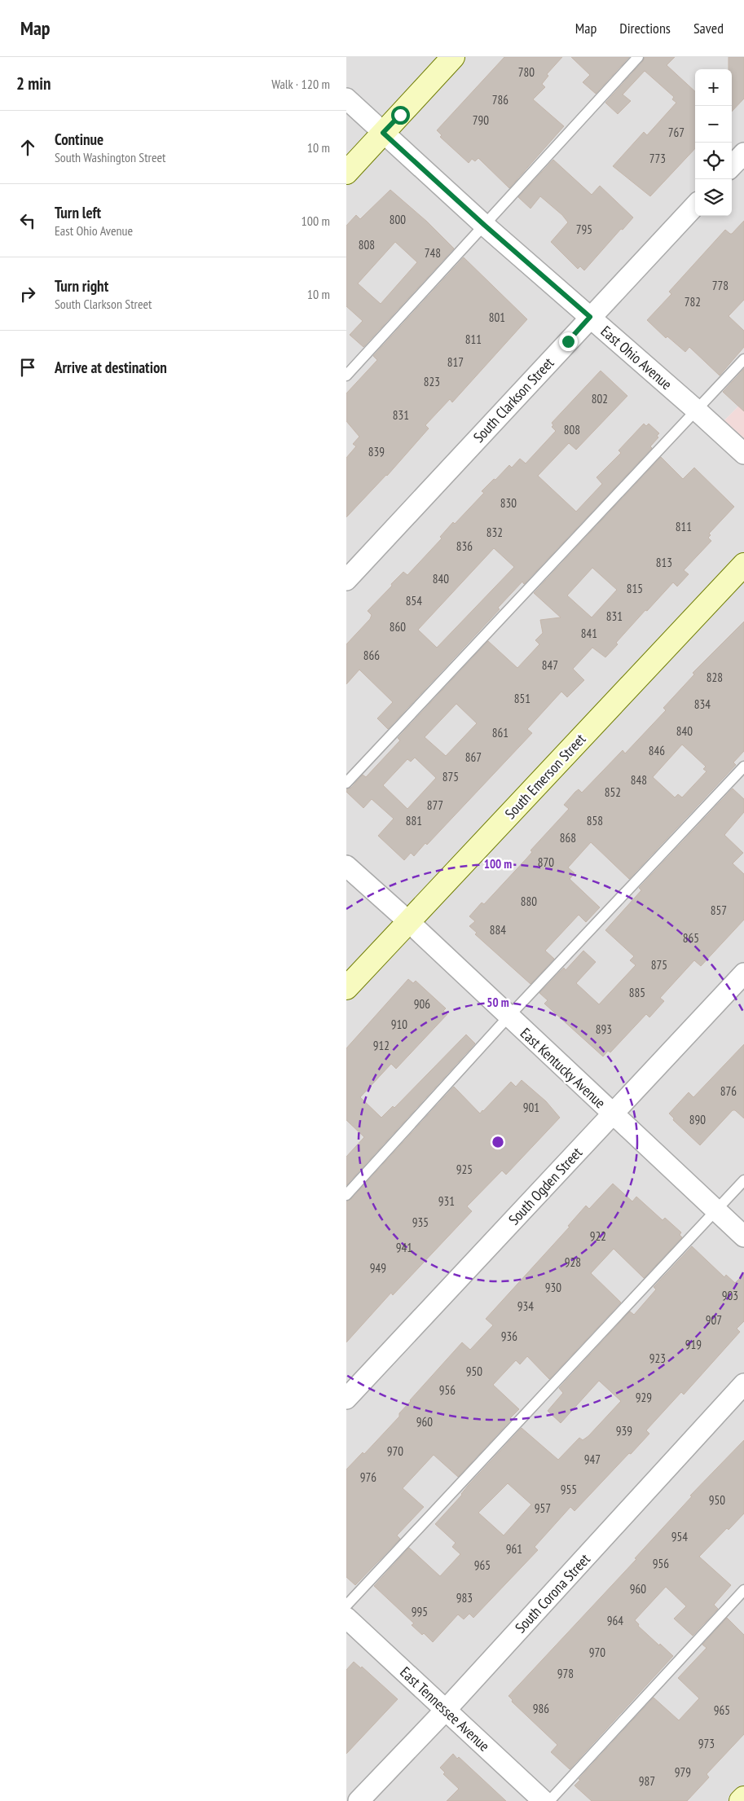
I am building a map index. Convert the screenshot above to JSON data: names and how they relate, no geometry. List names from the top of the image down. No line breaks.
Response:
{"streets":{"street":["East Ohio Avenue","South Clarkson Street","South Emerson Street","East Kentucky Avenue","South Ogden Street","South Corona Street","East Tennessee Avenue"]},"crossings":[["East Ohio Avenue","South Clarkson Street"],["South Emerson Street","East Kentucky Avenue"],["East Kentucky Avenue","South Ogden Street"],["South Corona Street","East Tennessee Avenue"]],"house_numbers":["780","786","790","767","773","800","795","808","748","778","782","801","811","817","823","802","831","808","839","830","811","832","836","813","840","815","854","831","860","841","866","847","828","851","834","840","861","846","867","875","848","852","877","881","858","868","870","880","857","884","865","875","885","906","910","893","912","876","901","890","925","931","935","922","941","928","949","930","903","934","907","936","919","923","950","956","929","960","939","970","947","976","955","950","957","954","961","956","965","960","983","995","964","970","978","986","965","973","979","987"],"page":{"header":"Map","nav":["Map","Directions","Saved"],"heading":["2 min","Walk · 120 m"],"map_buttons":["+","−"],"list":[["Continue","South Washington Street","10 m"],["Turn left","East Ohio Avenue","100 m"],["Turn right","South Clarkson Street","10 m"],"Arrive at destination"]},"rings":["100 m","50 m"]}
